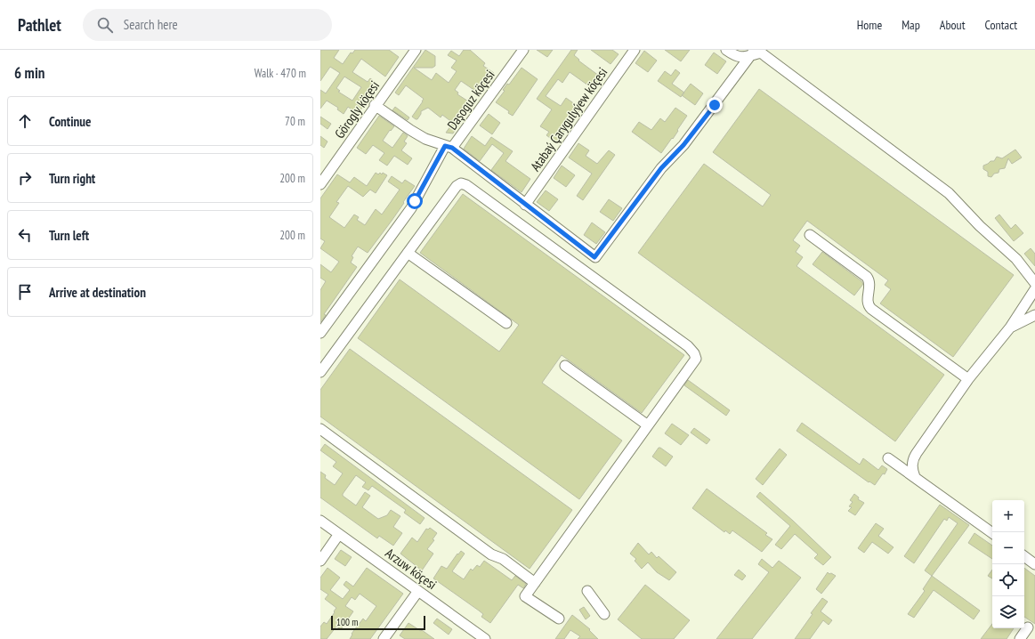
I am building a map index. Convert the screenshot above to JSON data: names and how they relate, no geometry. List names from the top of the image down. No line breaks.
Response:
{"streets":{"street":["Daşoguz köçesi","Görogly köçesi","Atabaý Çarygulyýew köçesi","Arzuw köçesi"]},"scale_bar":"100 m","page":{"header":"Pathlet","search":"Search here","nav":["Home","Map","About","Contact"],"heading":["6 min","Walk · 470 m"],"list":[["Continue","70 m"],["Turn right","200 m"],["Turn left","200 m"],"Arrive at destination"],"map_buttons":["+","−"],"scale":"100 m"}}
